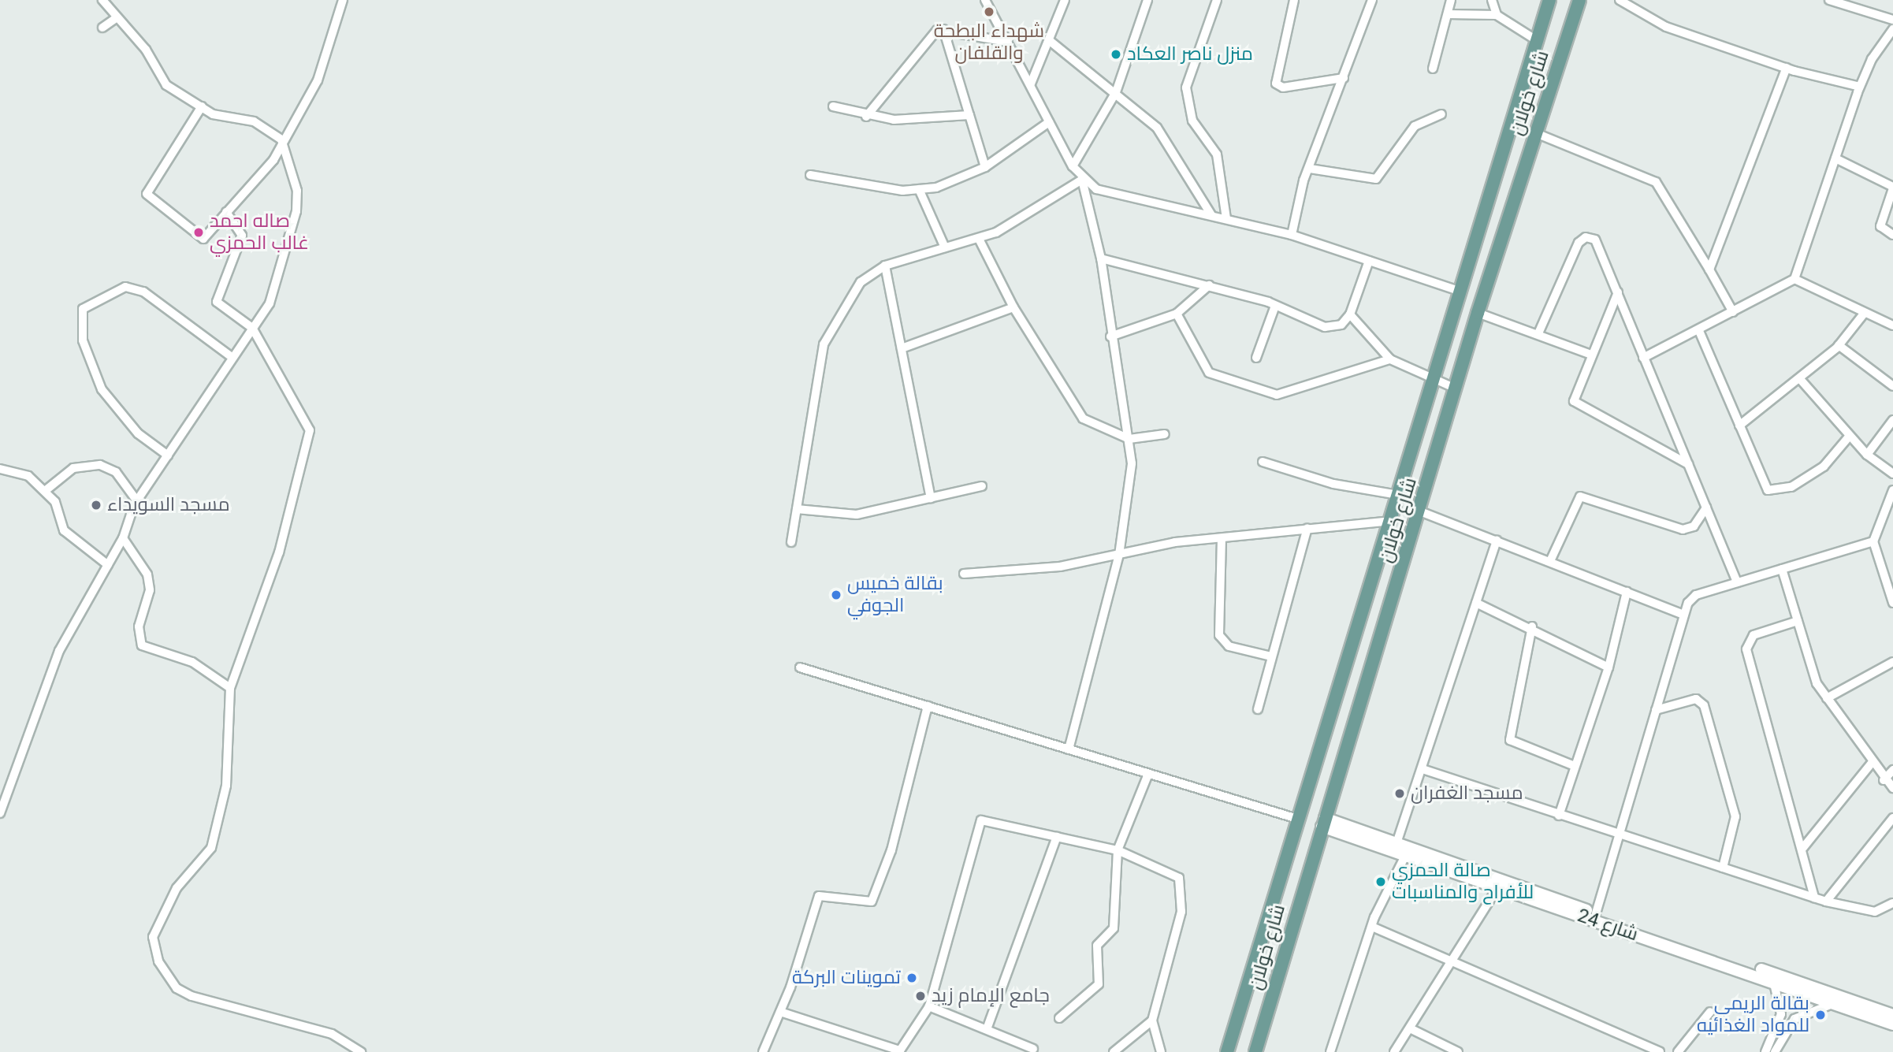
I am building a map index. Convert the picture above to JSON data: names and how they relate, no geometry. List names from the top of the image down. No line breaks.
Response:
{"streets":{"main road":["شارع خولان"],"street":["شارع 24"]},"crossings":[["شارع خولان","شارع 24"]],"places":["شهداء البطحة والقلفان","منزل ناصر العكاد","صاله احمد غالب الحمزي","مسجد السويداء","بقالة خميس الجوفي","مسجد الغفران","صالة الحمزي للأفراح والمناسبات","تموينات البركة","جامع الإمام زيد","بقالة الريمي للمواد الغذائيه"]}
